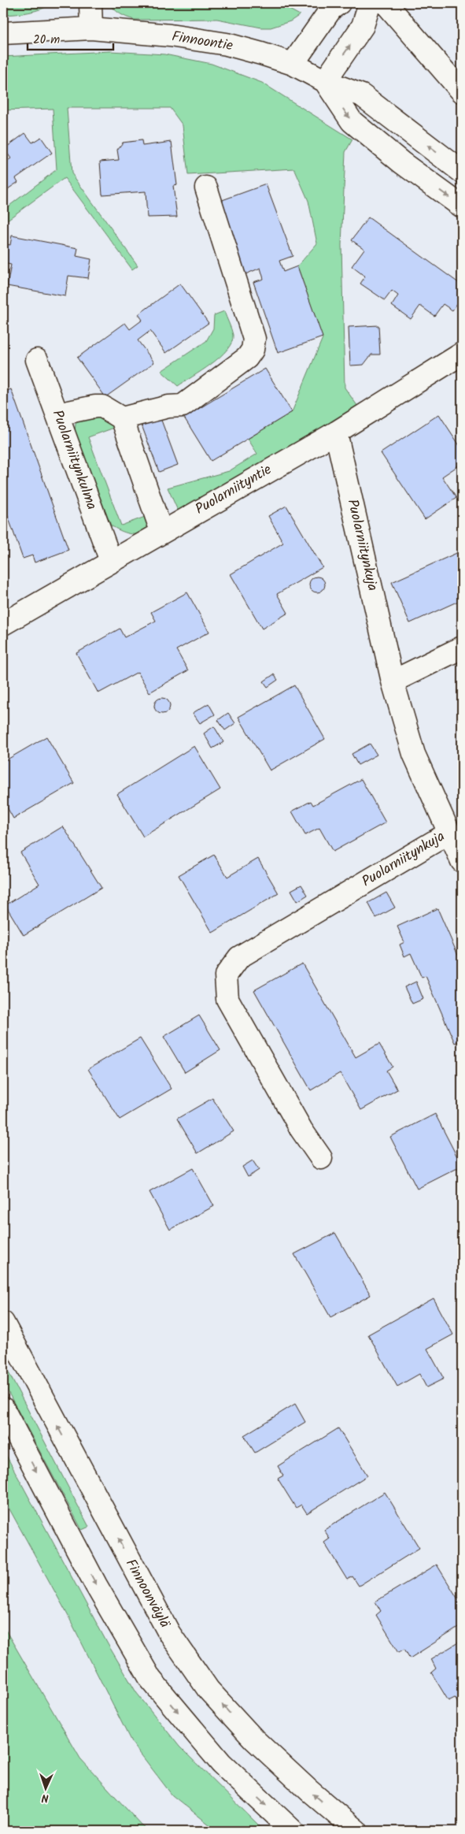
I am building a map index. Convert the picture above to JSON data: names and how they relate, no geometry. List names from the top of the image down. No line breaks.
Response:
{"streets":{"street":["Finnoontie","Puolarniitynkulma","Puolarniityntie","Puolarniitynkuja","Finnoonväylä"]},"crossings":[["Puolarniitynkulma","Puolarniityntie"],["Puolarniityntie","Puolarniitynkuja"]],"scale_bar":"20 m","north":"bottom"}
